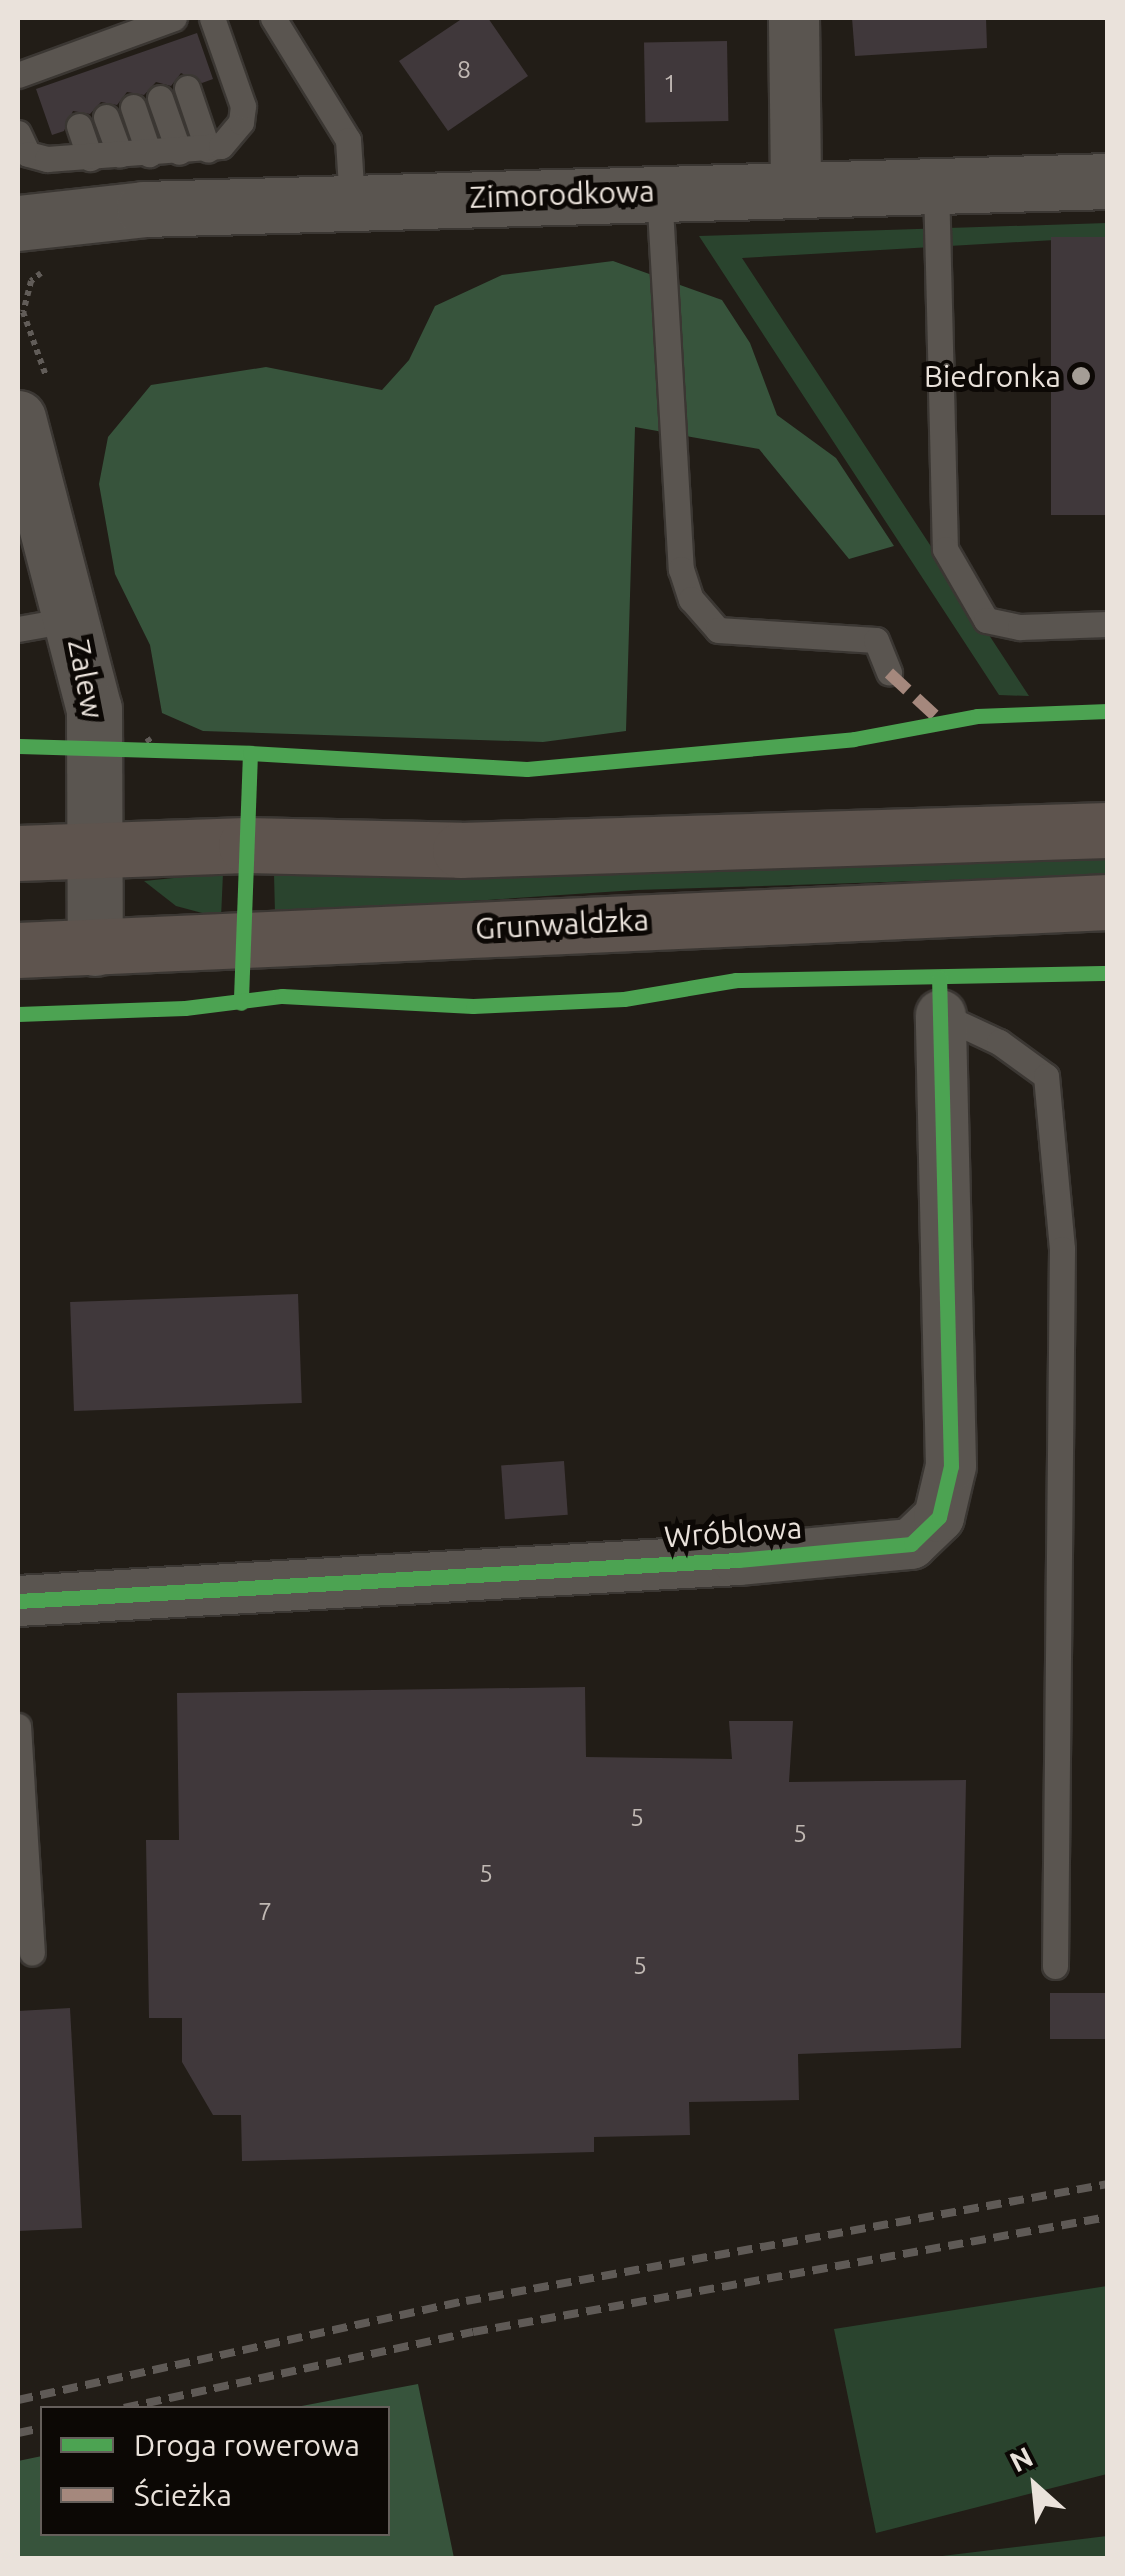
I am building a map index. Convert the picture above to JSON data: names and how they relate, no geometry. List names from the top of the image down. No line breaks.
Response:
{"streets":{"main road":["Grunwaldzka"],"street":["Zimorodkowa","Zalew","Wróblowa"]},"crossings":[["Zalew","Grunwaldzka"]],"places":["Biedronka"],"house_numbers":["8","1","5","5","5","7","5"],"legend":["Droga rowerowa","Ścieżka"],"north":"top left"}
